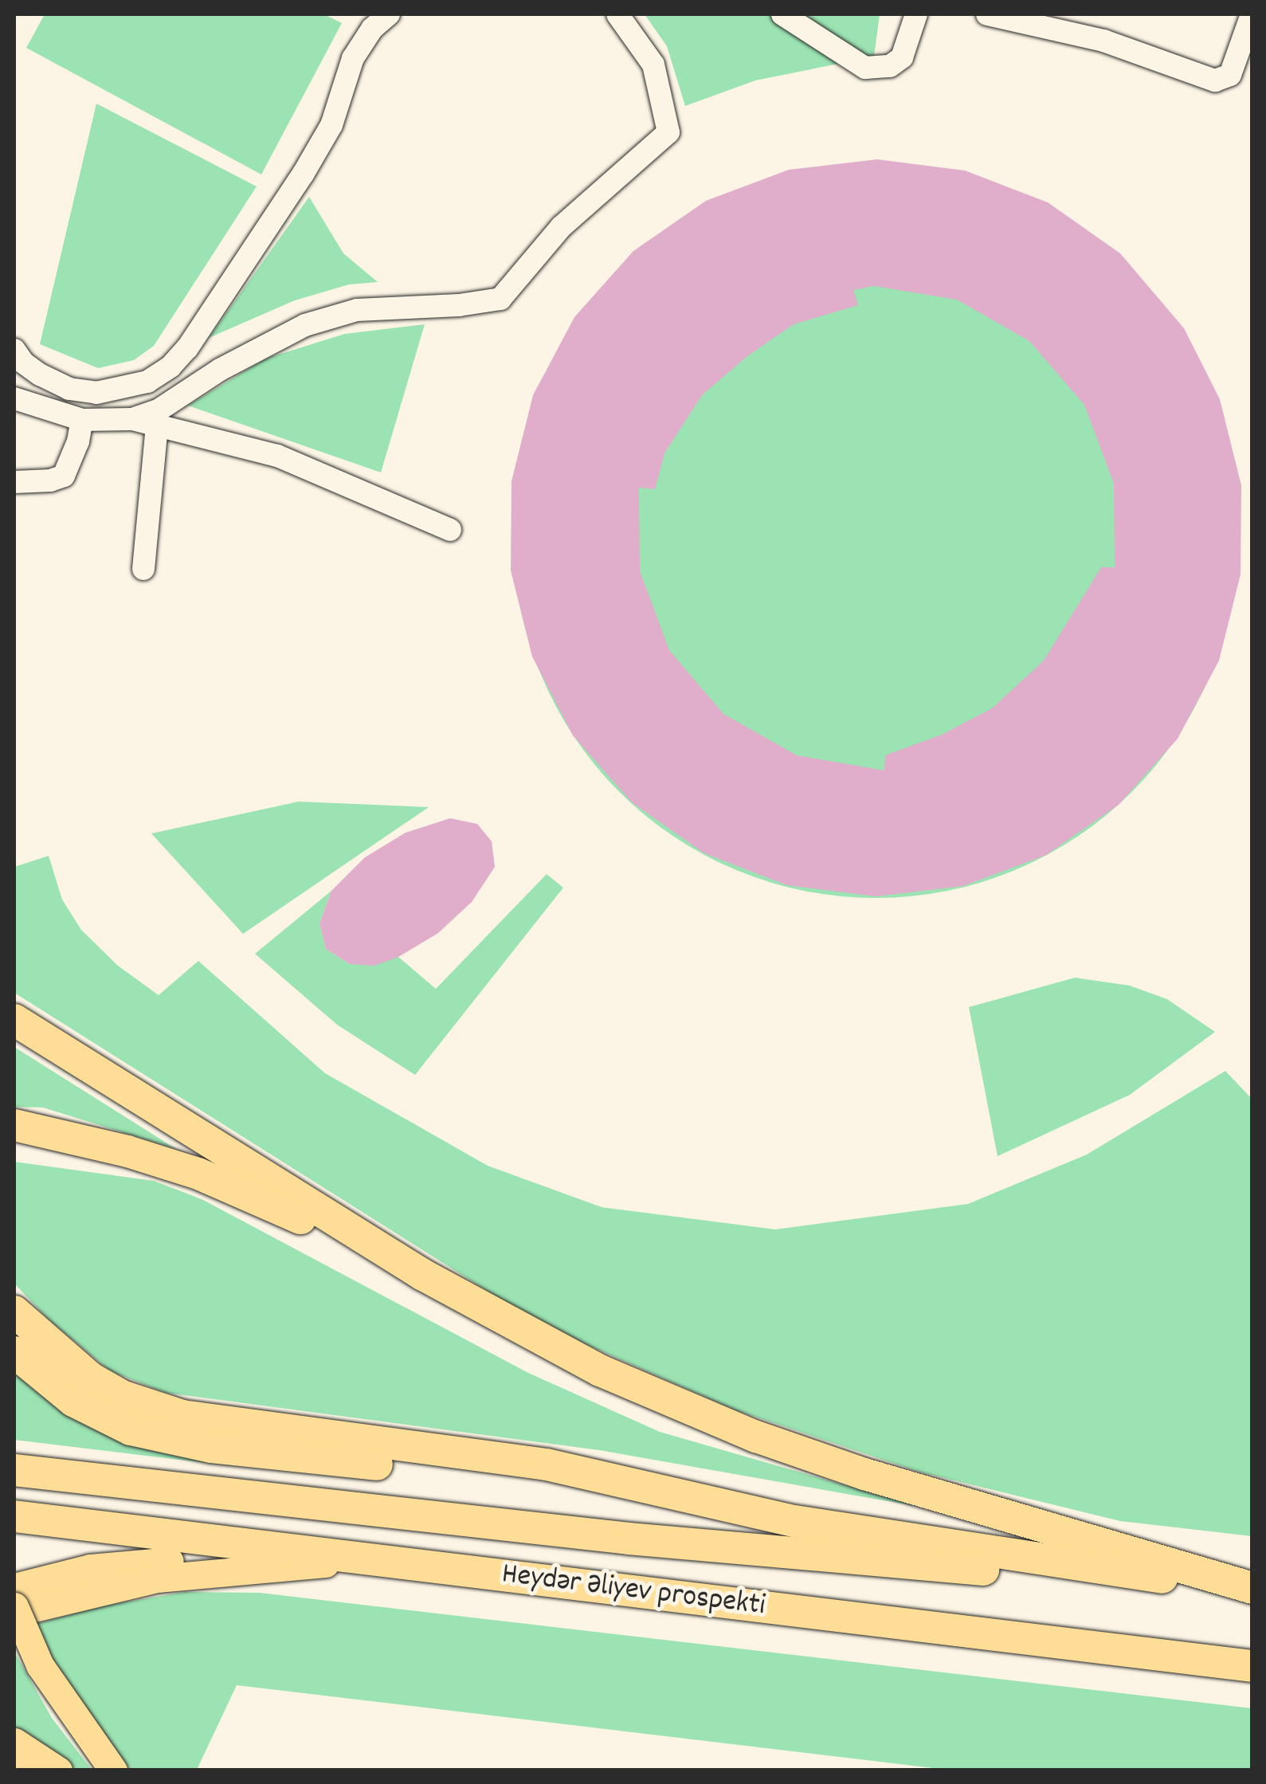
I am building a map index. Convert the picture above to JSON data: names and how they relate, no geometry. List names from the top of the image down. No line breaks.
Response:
{"streets":{"highway":["Heydər Əliyev prospekti"]}}
